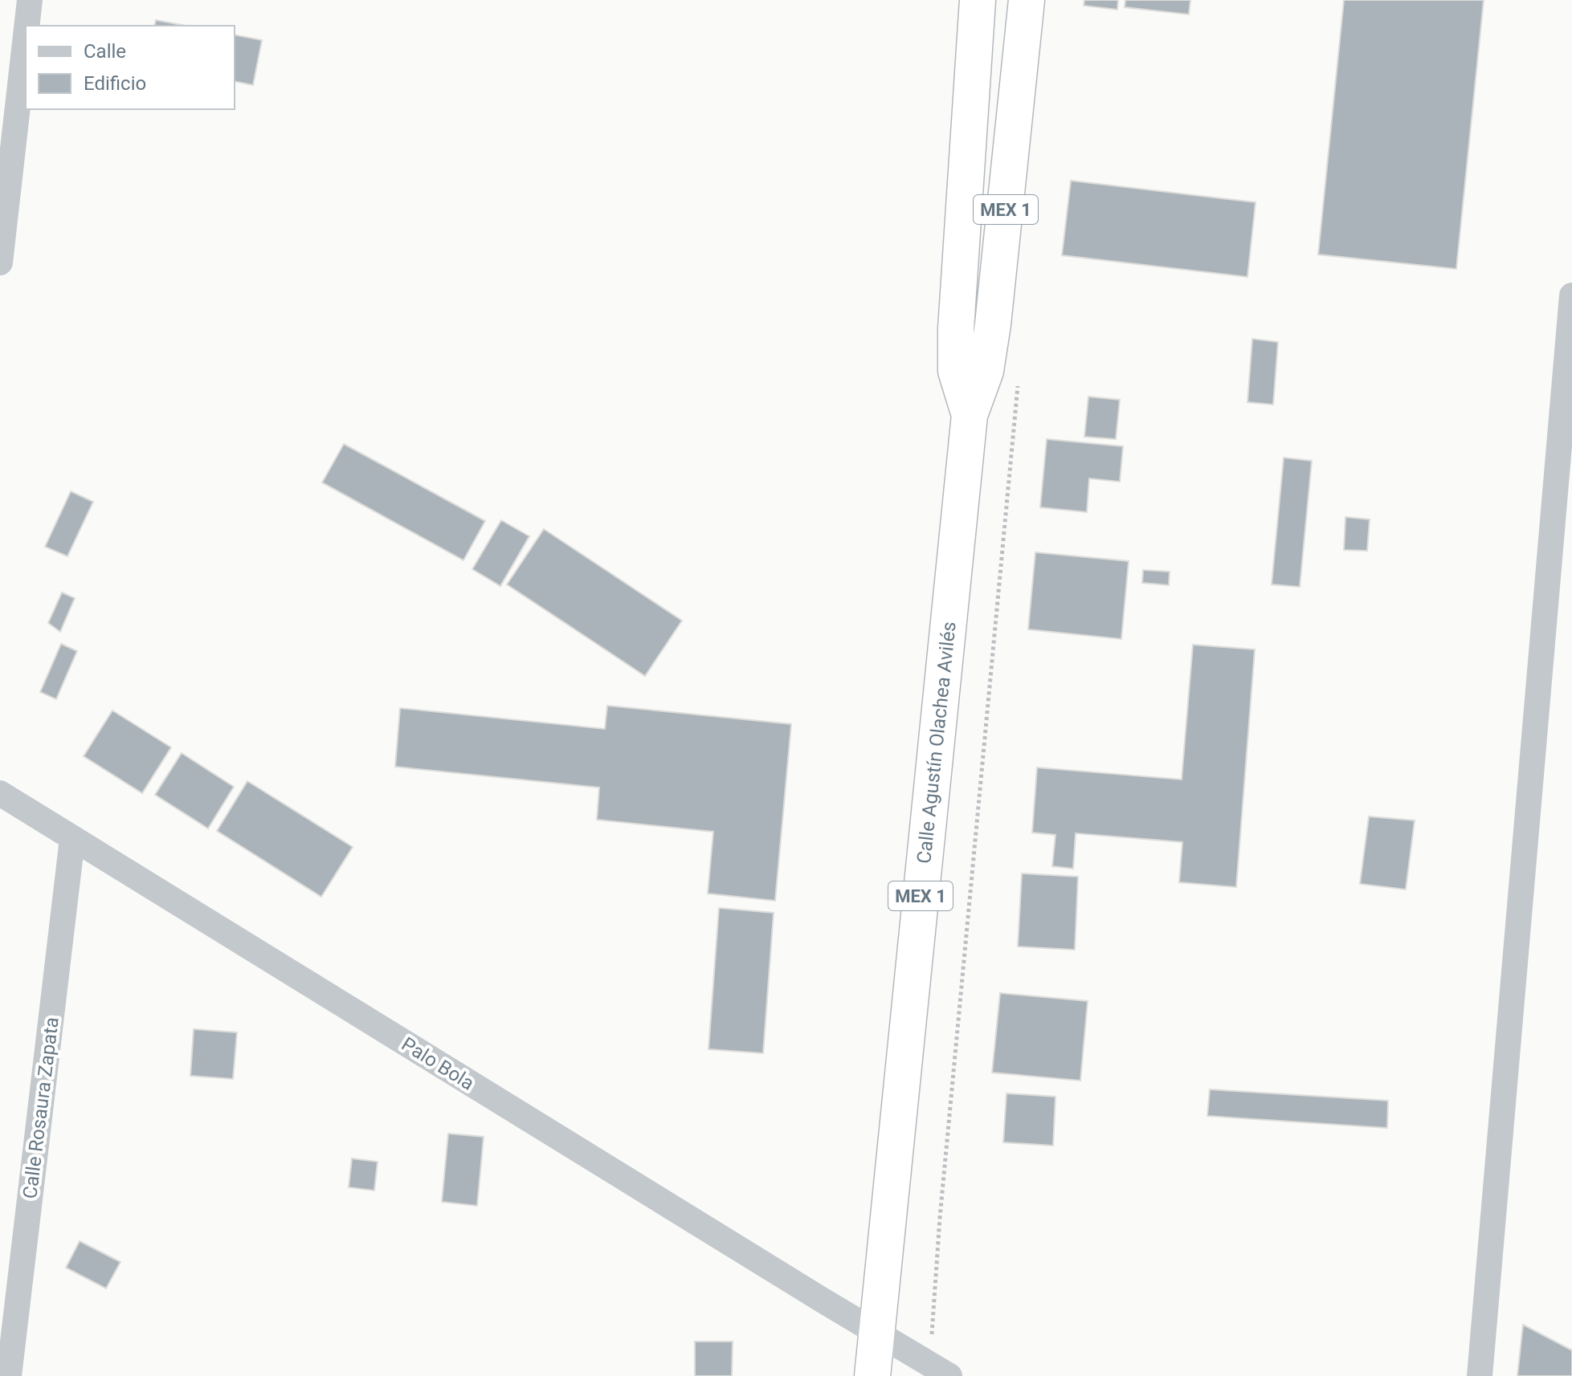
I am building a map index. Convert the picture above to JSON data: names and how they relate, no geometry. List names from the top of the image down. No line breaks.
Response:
{"streets":{"highway":["MEX 1","Calle Agustín Olachea Avilés"],"street":["Palo Bola","Calle Rosaura Zapata"]},"crossings":[["Calle Agustín Olachea Avilés","Palo Bola"],["Palo Bola","Calle Rosaura Zapata"]],"legend":["Calle","Edificio"]}
